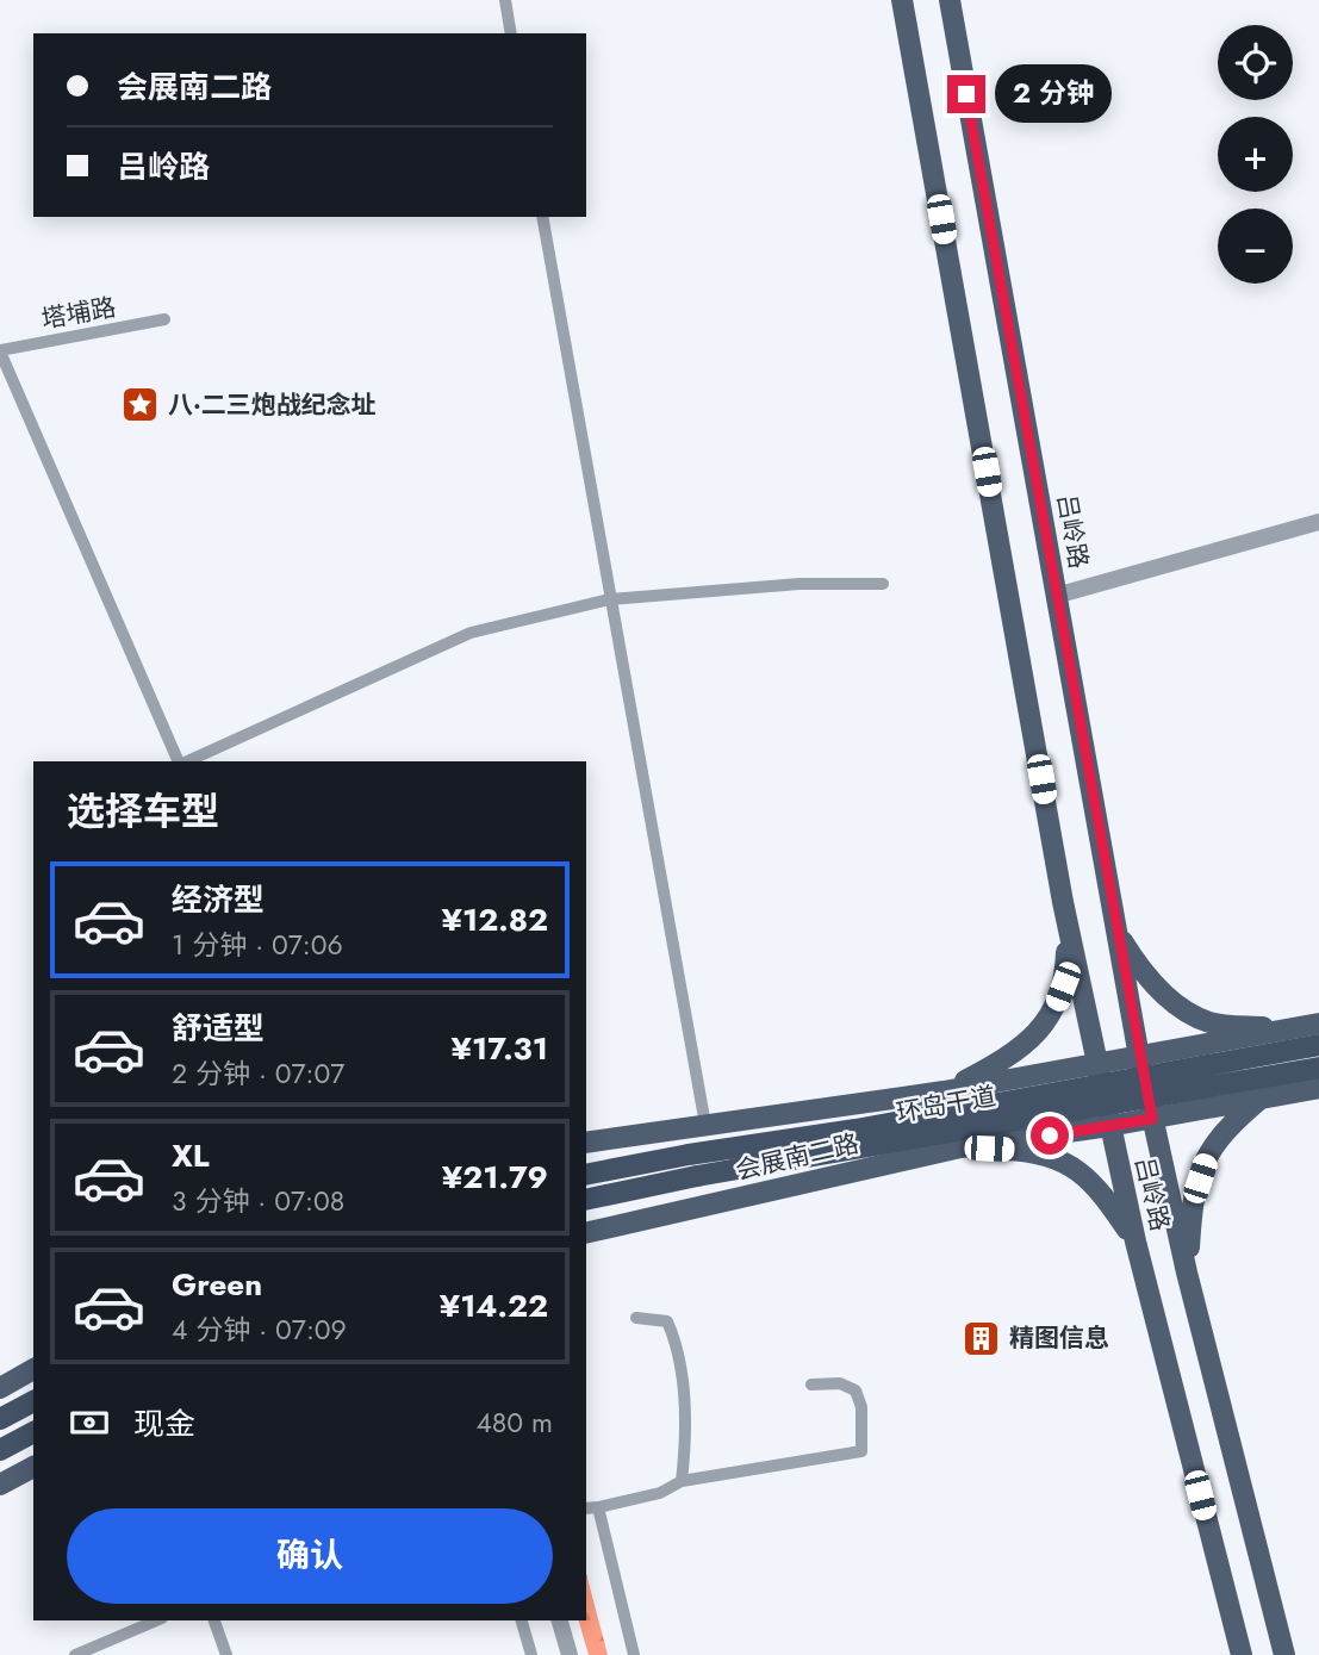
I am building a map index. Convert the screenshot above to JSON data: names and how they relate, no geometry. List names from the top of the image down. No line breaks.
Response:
{"streets":{"highway":["环岛干道"],"main road":["吕岭路","会展南二路"],"street":["塔埔路"]},"crossings":[["吕岭路","会展南二路"]],"places":{"place":["八·二三炮战纪念址"],"building":["精图信息"]},"page":{"map_buttons":["+","−"],"banner":["会展南二路","吕岭路"],"bubble":"2 分钟","heading":"选择车型","list":[{"name":"经济型","note":"1 分钟 · 07:06","value":"¥12.82"},{"name":"舒适型","note":"2 分钟 · 07:07","value":"¥17.31"},{"name":"XL","note":"3 分钟 · 07:08","value":"¥21.79"},{"name":"Green","note":"4 分钟 · 07:09","value":"¥14.22"}],"pay":["现金","480 m"],"buttons":"确认"}}
